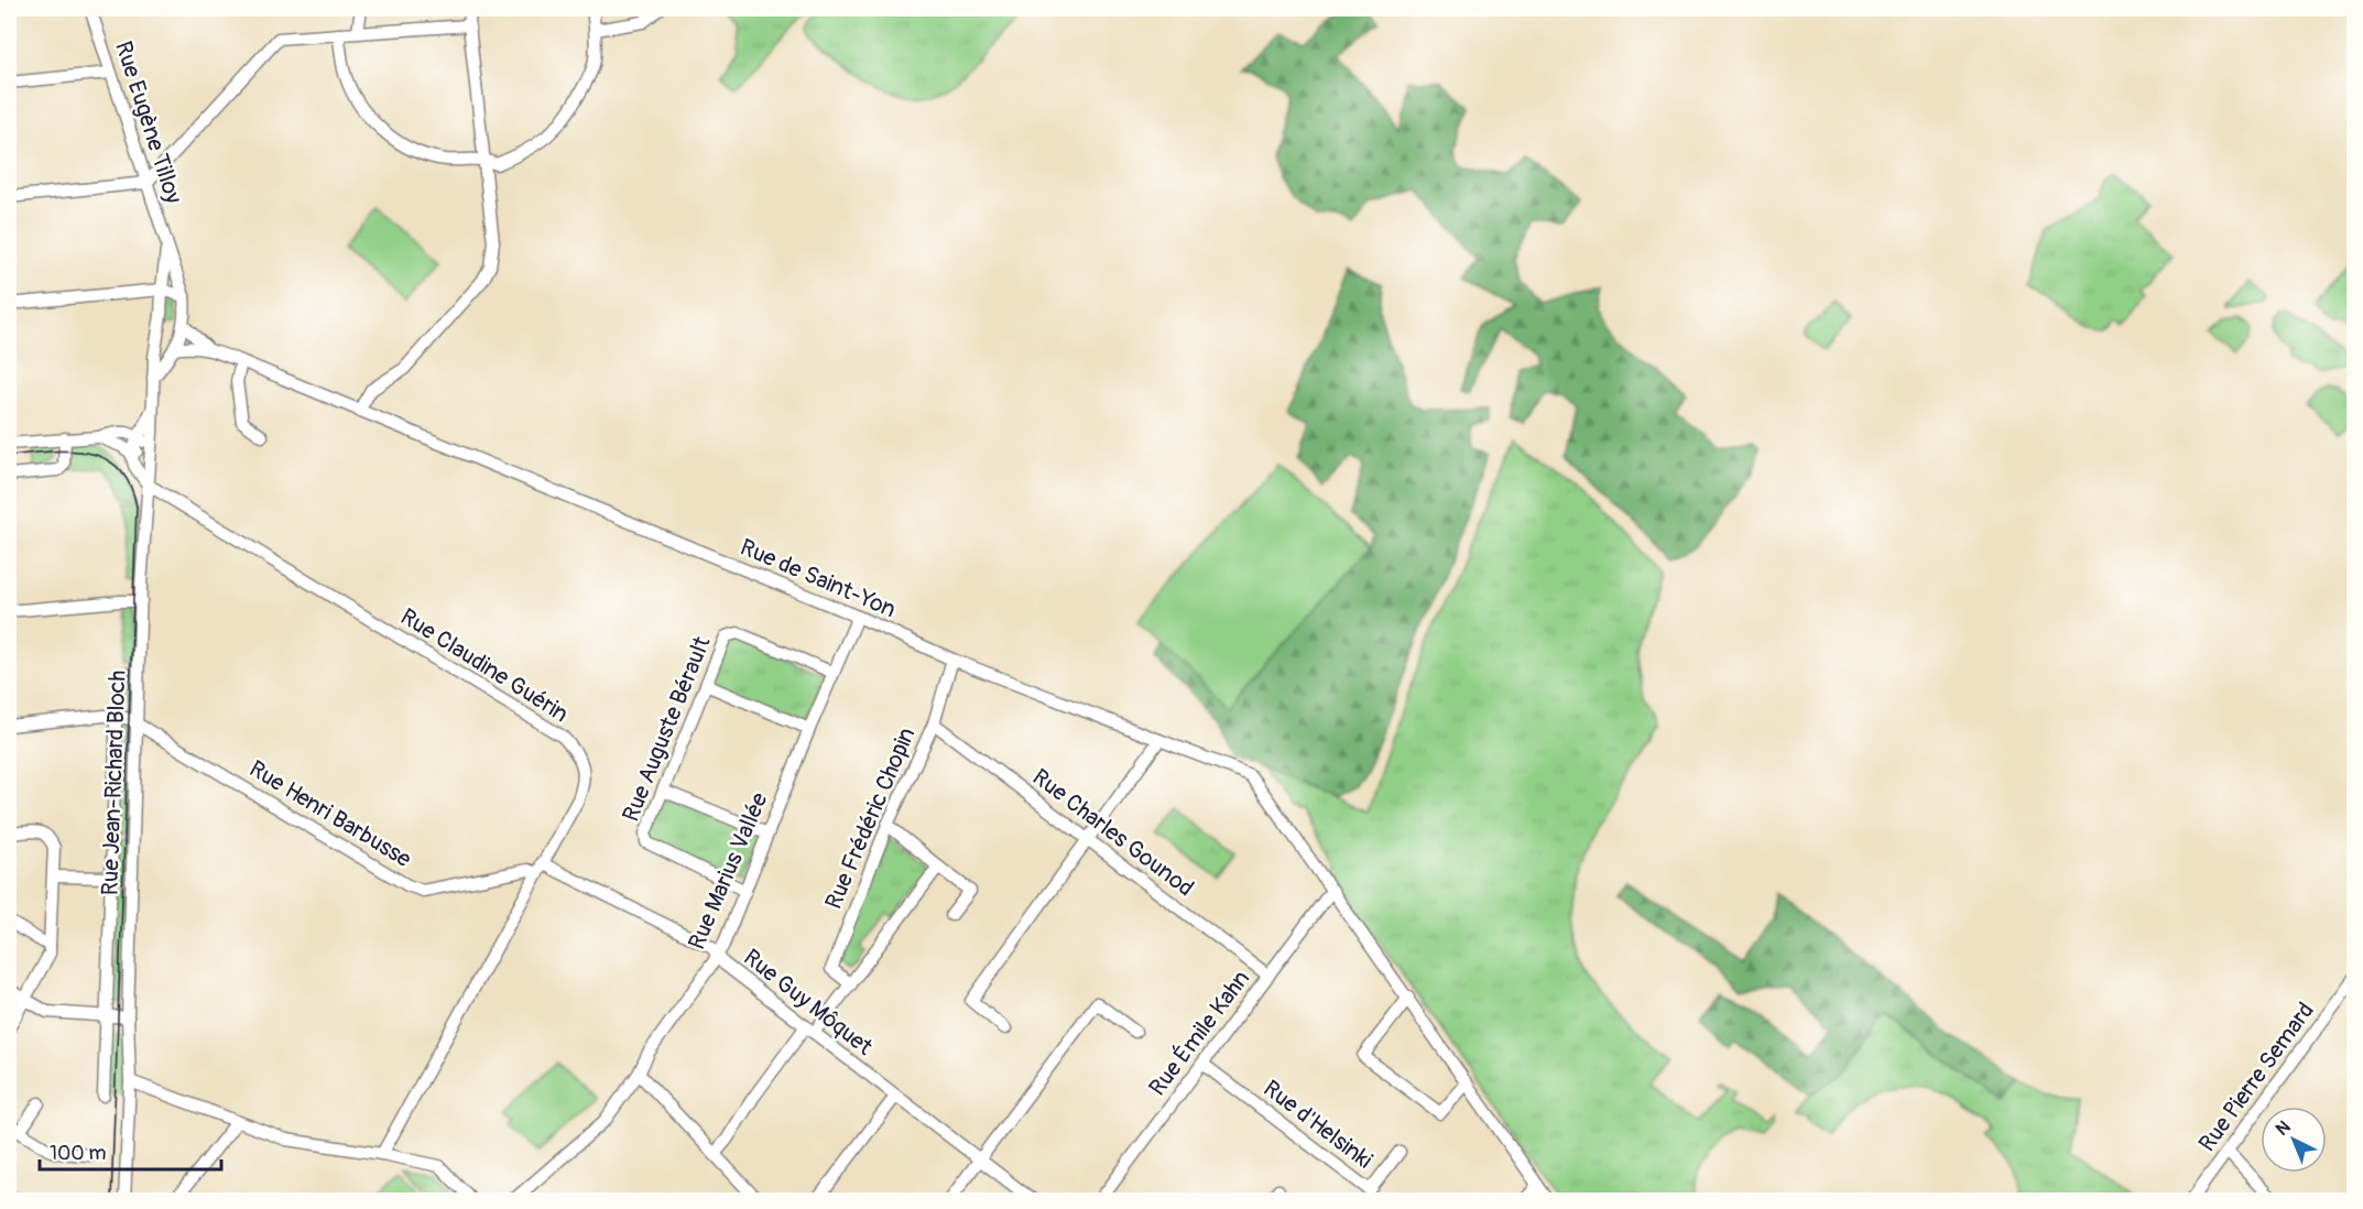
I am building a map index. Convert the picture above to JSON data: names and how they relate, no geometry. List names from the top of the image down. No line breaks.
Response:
{"streets":{"street":["Rue Eugène Tilloy","Rue de Saint-Yon","Rue Claudine Guérin","Rue Auguste Bérault","Rue Jean-Richard Bloch","Rue Henri Barbusse","Rue Frédéric Chopin","Rue Charles Gounod","Rue Marius Vallée","Rue Guy Môquet","Rue Émile Kahn","Rue Pierre Semard","Rue d'Helsinki"]},"crossings":[["Rue Eugène Tilloy","Rue de Saint-Yon"],["Rue Eugène Tilloy","Rue Claudine Guérin"],["Rue Eugène Tilloy","Rue Jean-Richard Bloch"],["Rue de Saint-Yon","Rue Frédéric Chopin"],["Rue de Saint-Yon","Rue Marius Vallée"],["Rue de Saint-Yon","Rue Émile Kahn"],["Rue Claudine Guérin","Rue Jean-Richard Bloch"],["Rue Claudine Guérin","Rue Henri Barbusse"],["Rue Claudine Guérin","Rue Guy Môquet"],["Rue Auguste Bérault","Rue Marius Vallée"],["Rue Jean-Richard Bloch","Rue Henri Barbusse"],["Rue Henri Barbusse","Rue Guy Môquet"],["Rue Frédéric Chopin","Rue Charles Gounod"],["Rue Charles Gounod","Rue Émile Kahn"],["Rue Marius Vallée","Rue Guy Môquet"],["Rue Émile Kahn","Rue d'Helsinki"]],"scale_bar":"100 m","north":"top left"}
